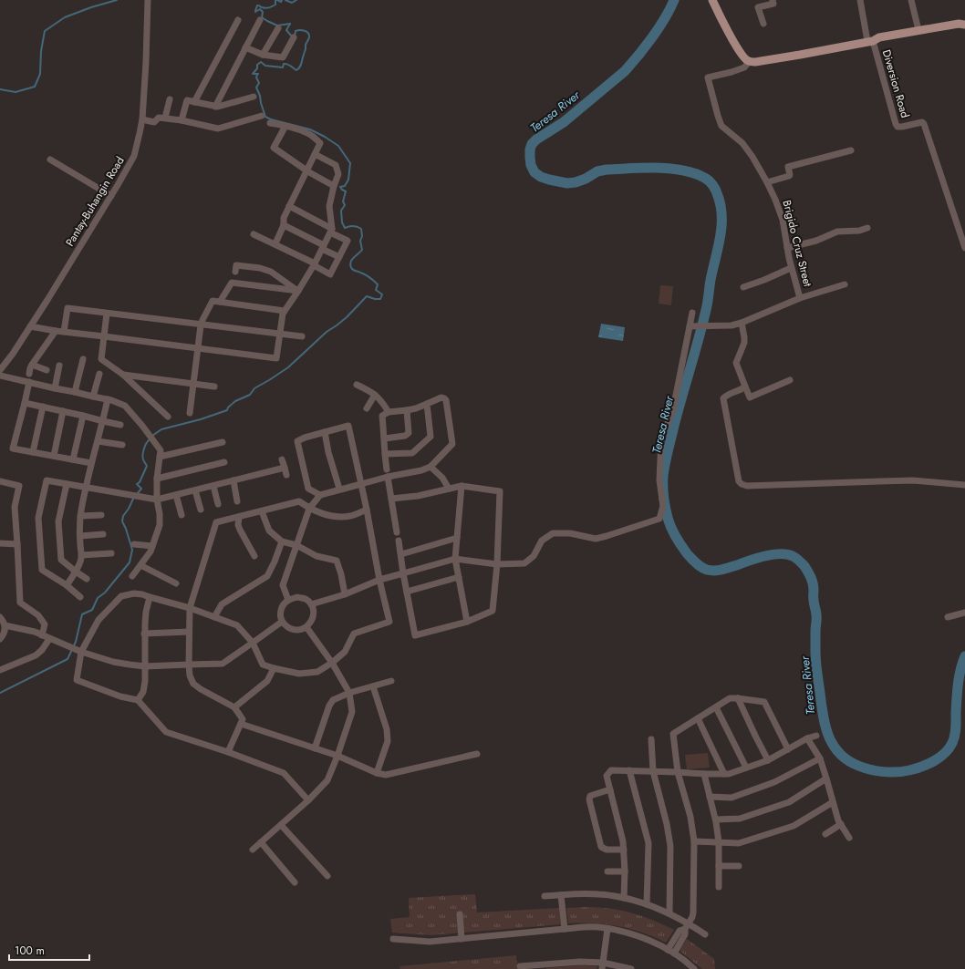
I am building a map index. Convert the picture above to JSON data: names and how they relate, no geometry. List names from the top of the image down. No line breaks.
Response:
{"streets":{"street":["Diversion Road","Pantay-Buhangin Road","Brigido Cruz Street"]},"water":["Teresa River"],"scale_bar":"100 m"}
